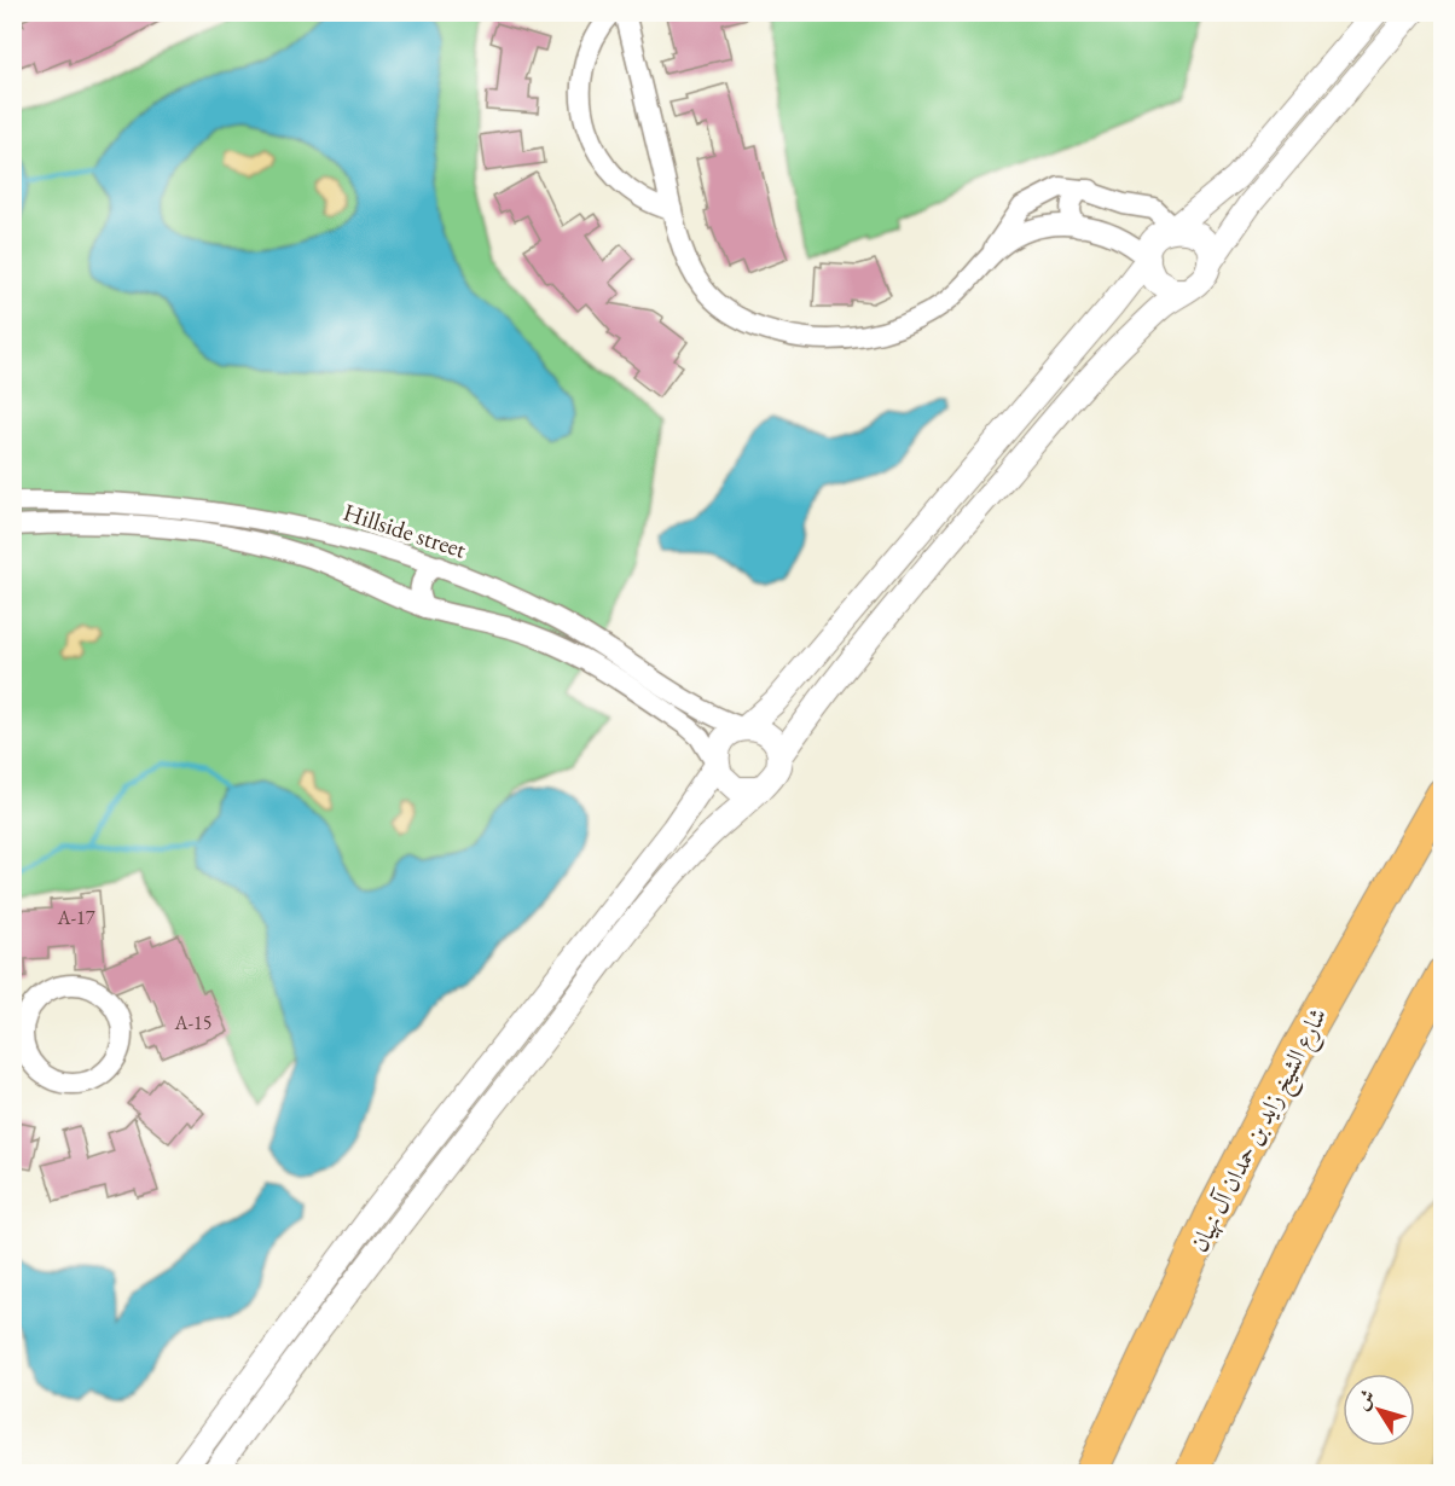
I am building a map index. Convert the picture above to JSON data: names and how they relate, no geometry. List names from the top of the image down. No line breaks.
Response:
{"streets":{"highway":["شارع الشيخ زايد بن حمدان آل نهيان"],"street":["Hillside street"]},"house_numbers":["A-17","A-15"],"north":"top left"}
